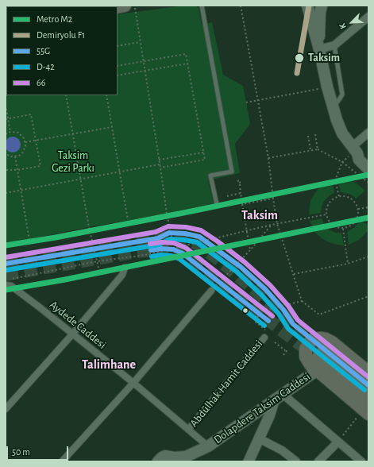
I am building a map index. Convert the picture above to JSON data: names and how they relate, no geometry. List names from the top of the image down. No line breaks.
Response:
{"streets":{"main road":["Dolapdere Taksim Caddesi"],"street":["Aydede Caddesi","Abdülhak Hamit Caddesi"]},"crossings":[["Aydede Caddesi","Abdülhak Hamit Caddesi"],["Aydede Caddesi","Dolapdere Taksim Caddesi"]],"districts":["Taksim","Talimhane"],"parks":["Taksim Gezi Parkı"],"places":["Taksim"],"lines":["rail line F1","metro line M2","transit line 66","transit line 55G","transit line D-42"],"legend":["Metro M2","Demiryolu F1","55G","D-42","66"],"scale_bar":"50 m","north":"bottom left"}
